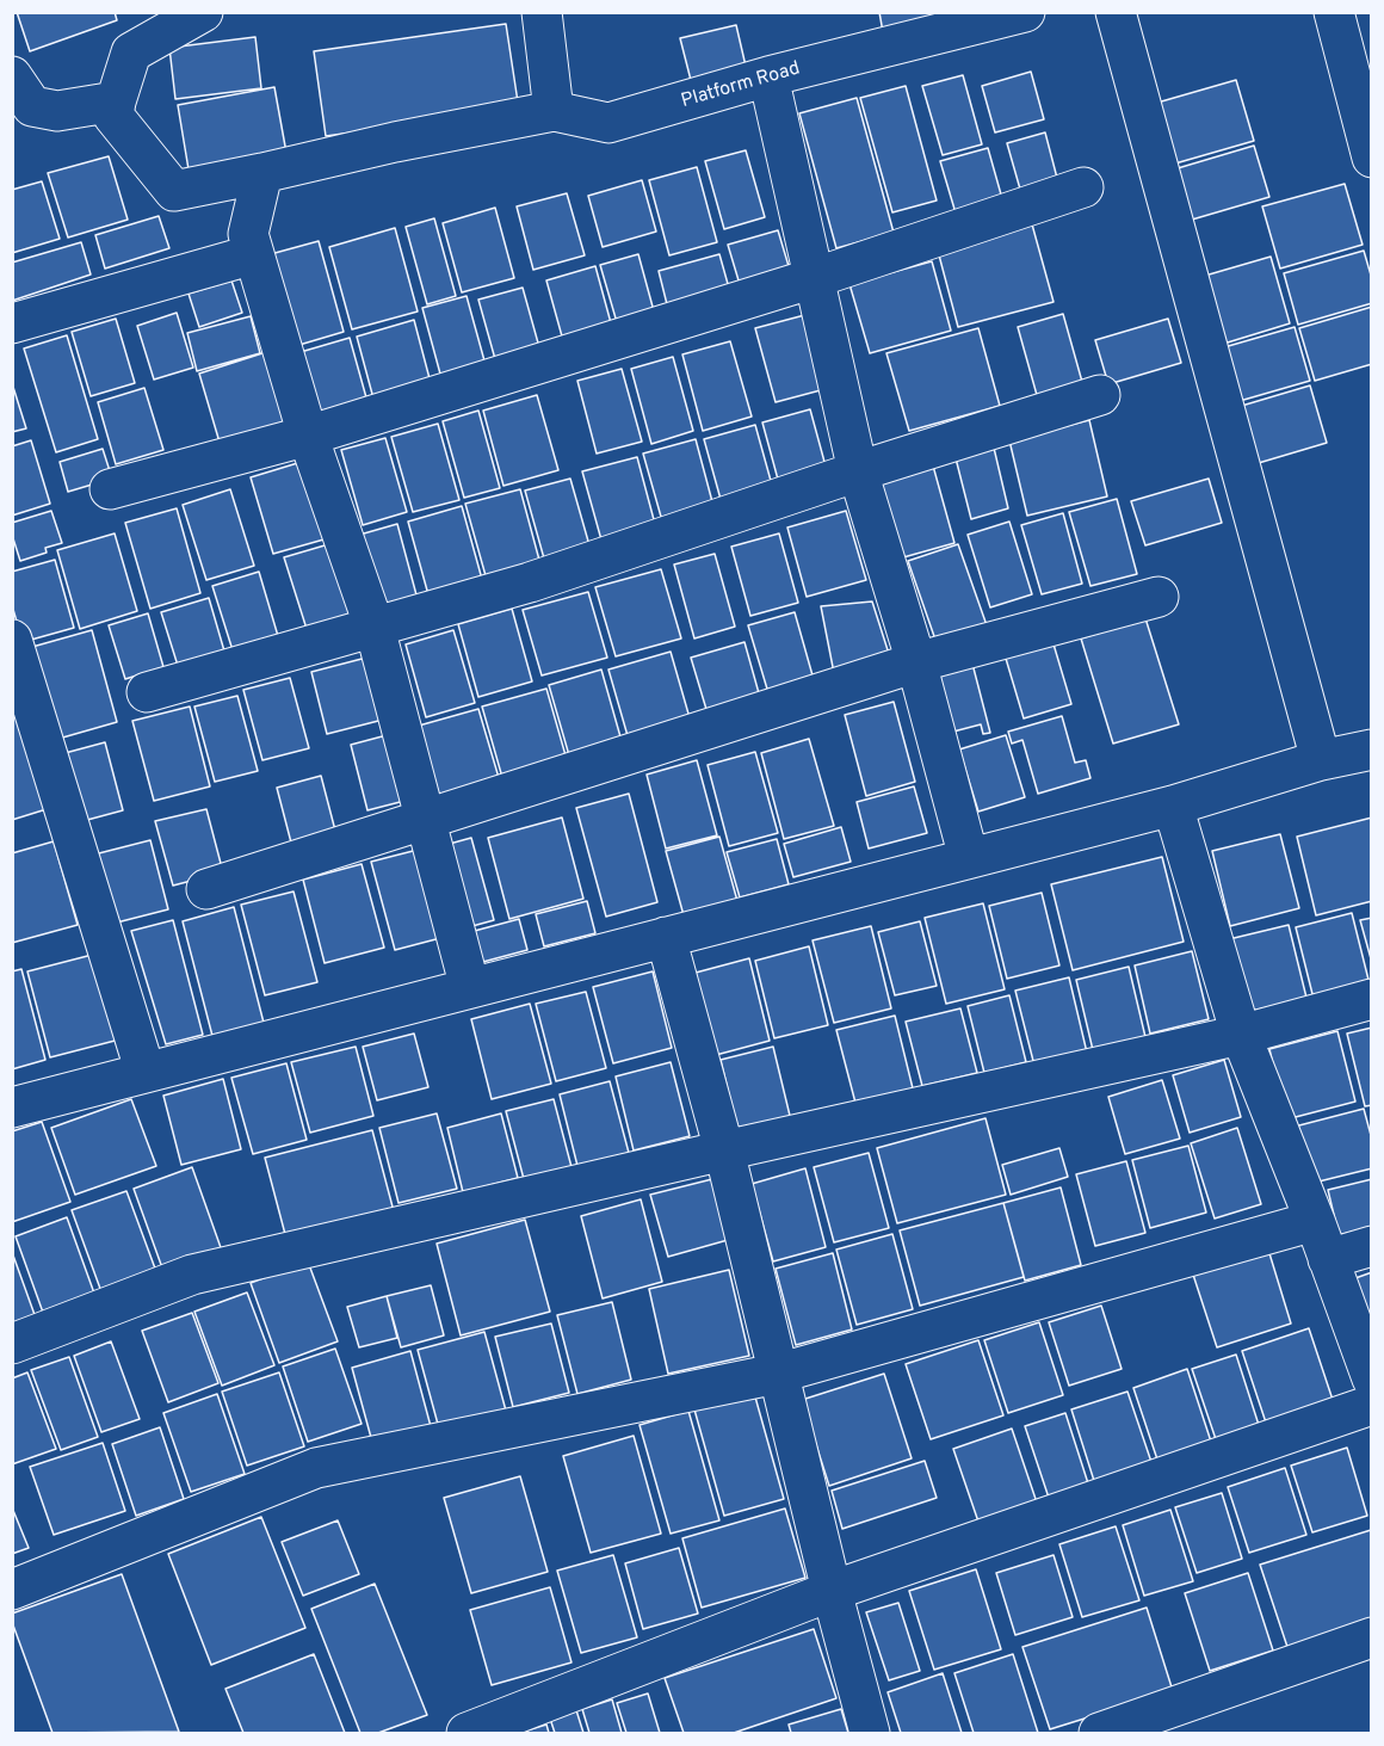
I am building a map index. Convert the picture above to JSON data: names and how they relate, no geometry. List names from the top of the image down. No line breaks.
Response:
{"streets":{"street":["Platform Road"]}}
